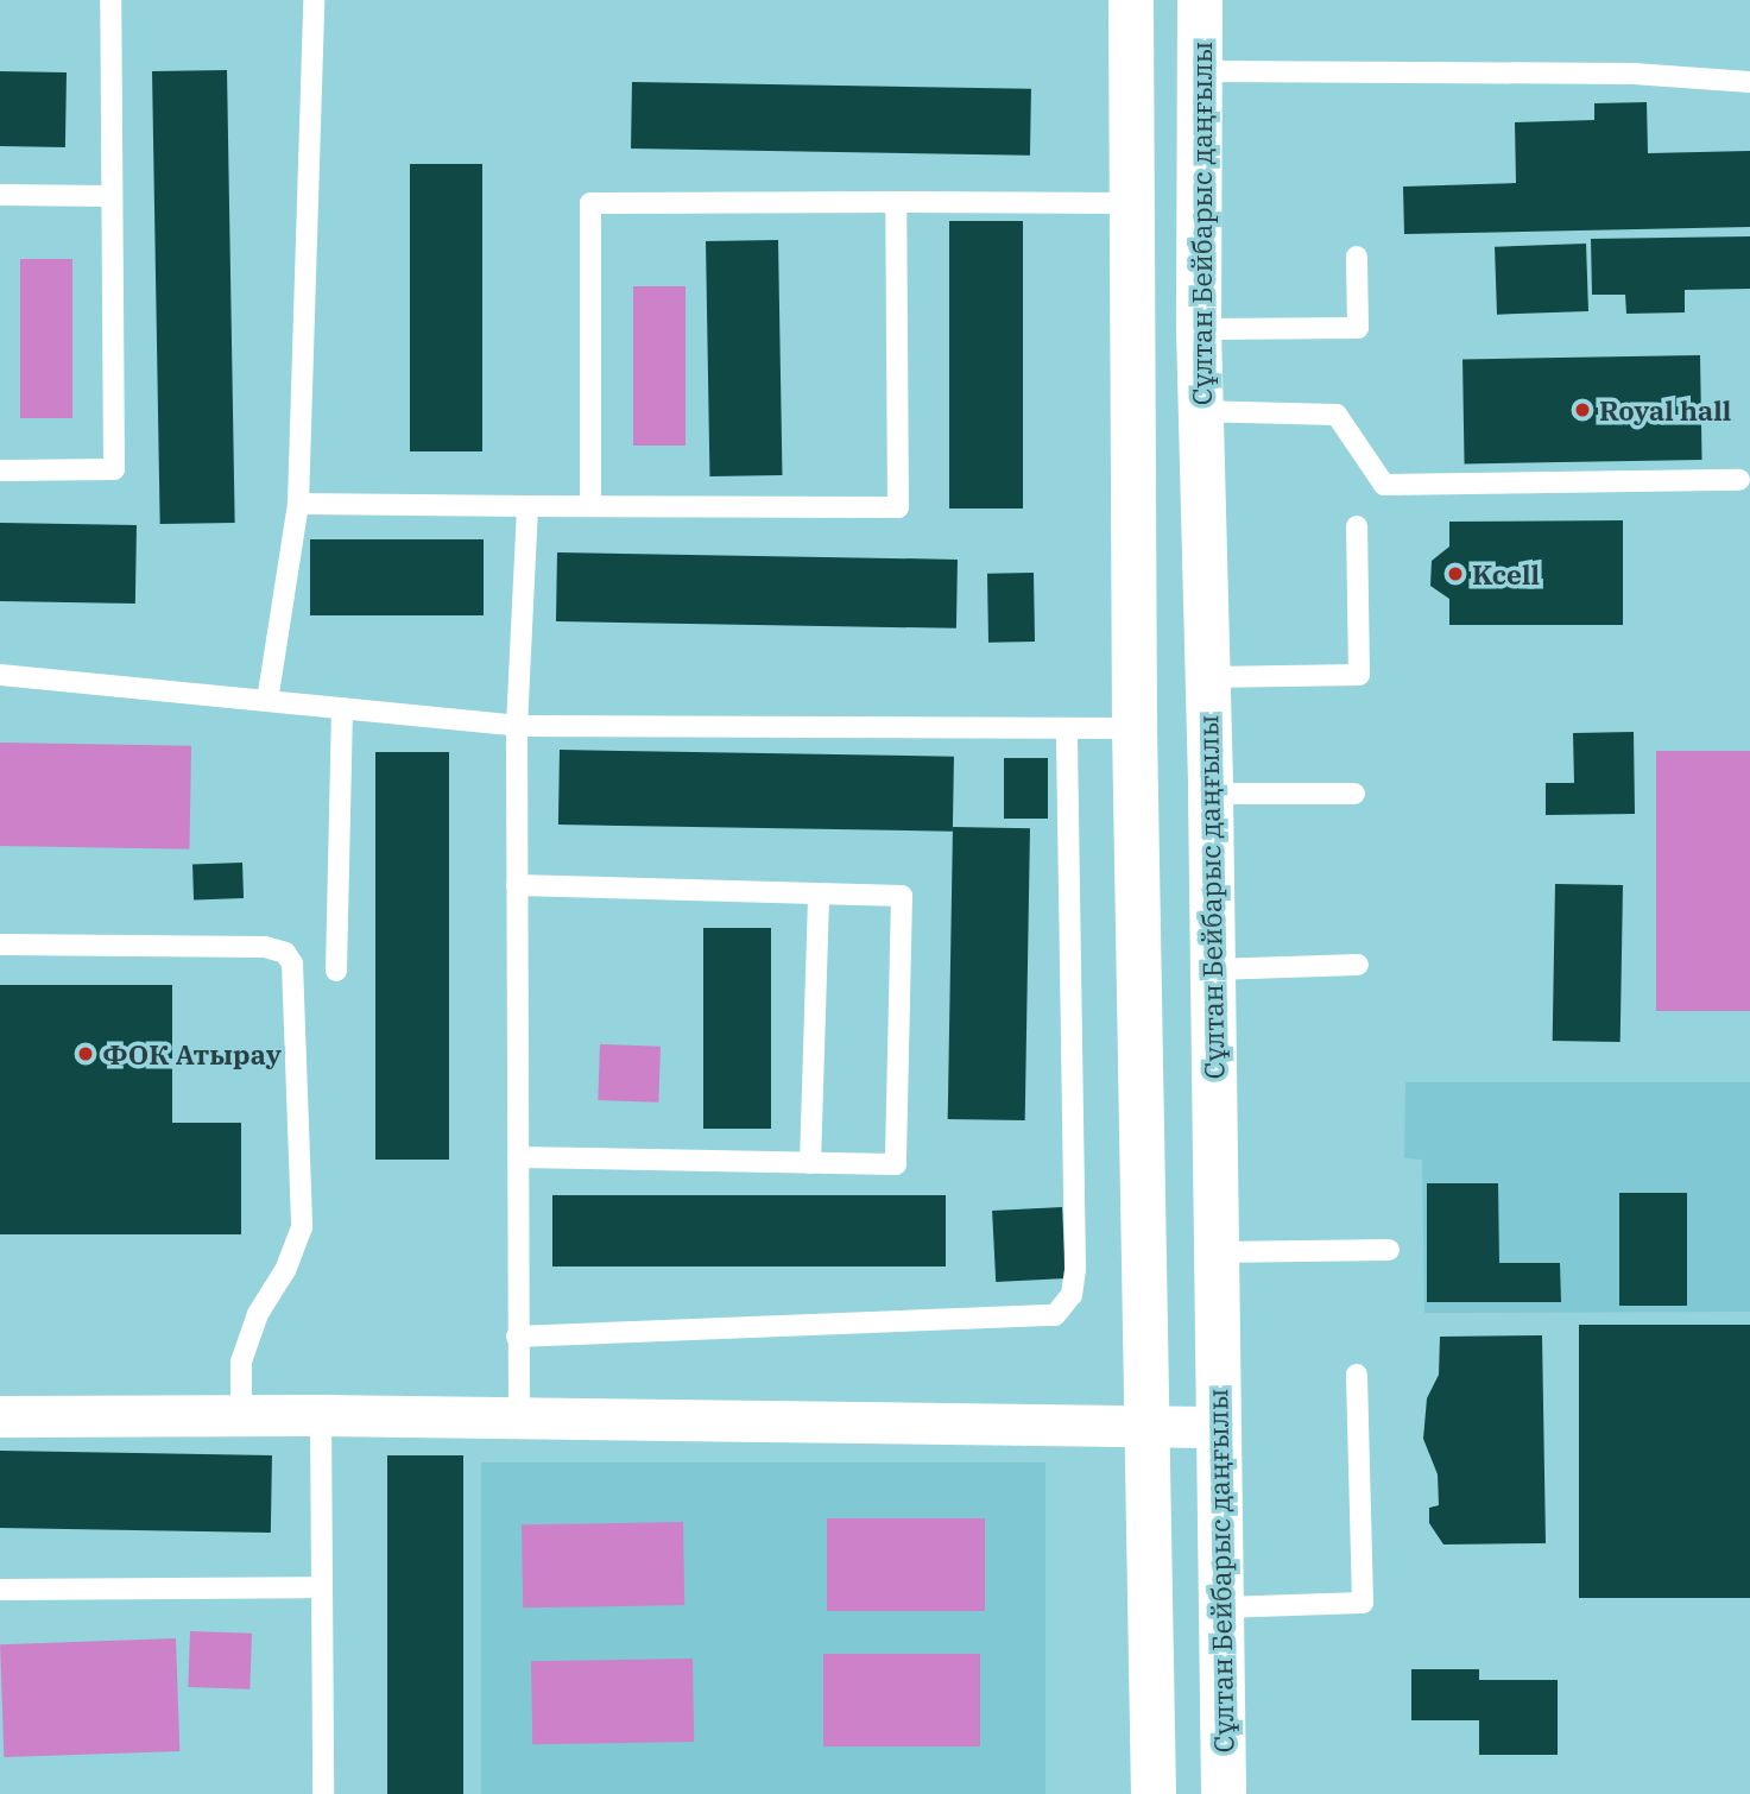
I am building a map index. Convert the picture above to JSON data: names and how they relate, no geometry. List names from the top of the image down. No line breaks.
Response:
{"streets":{"main road":["Сұлтан Бейбарыс даңғылы"]},"places":["Royal hall","Kcell","ФОК Атырау"]}
